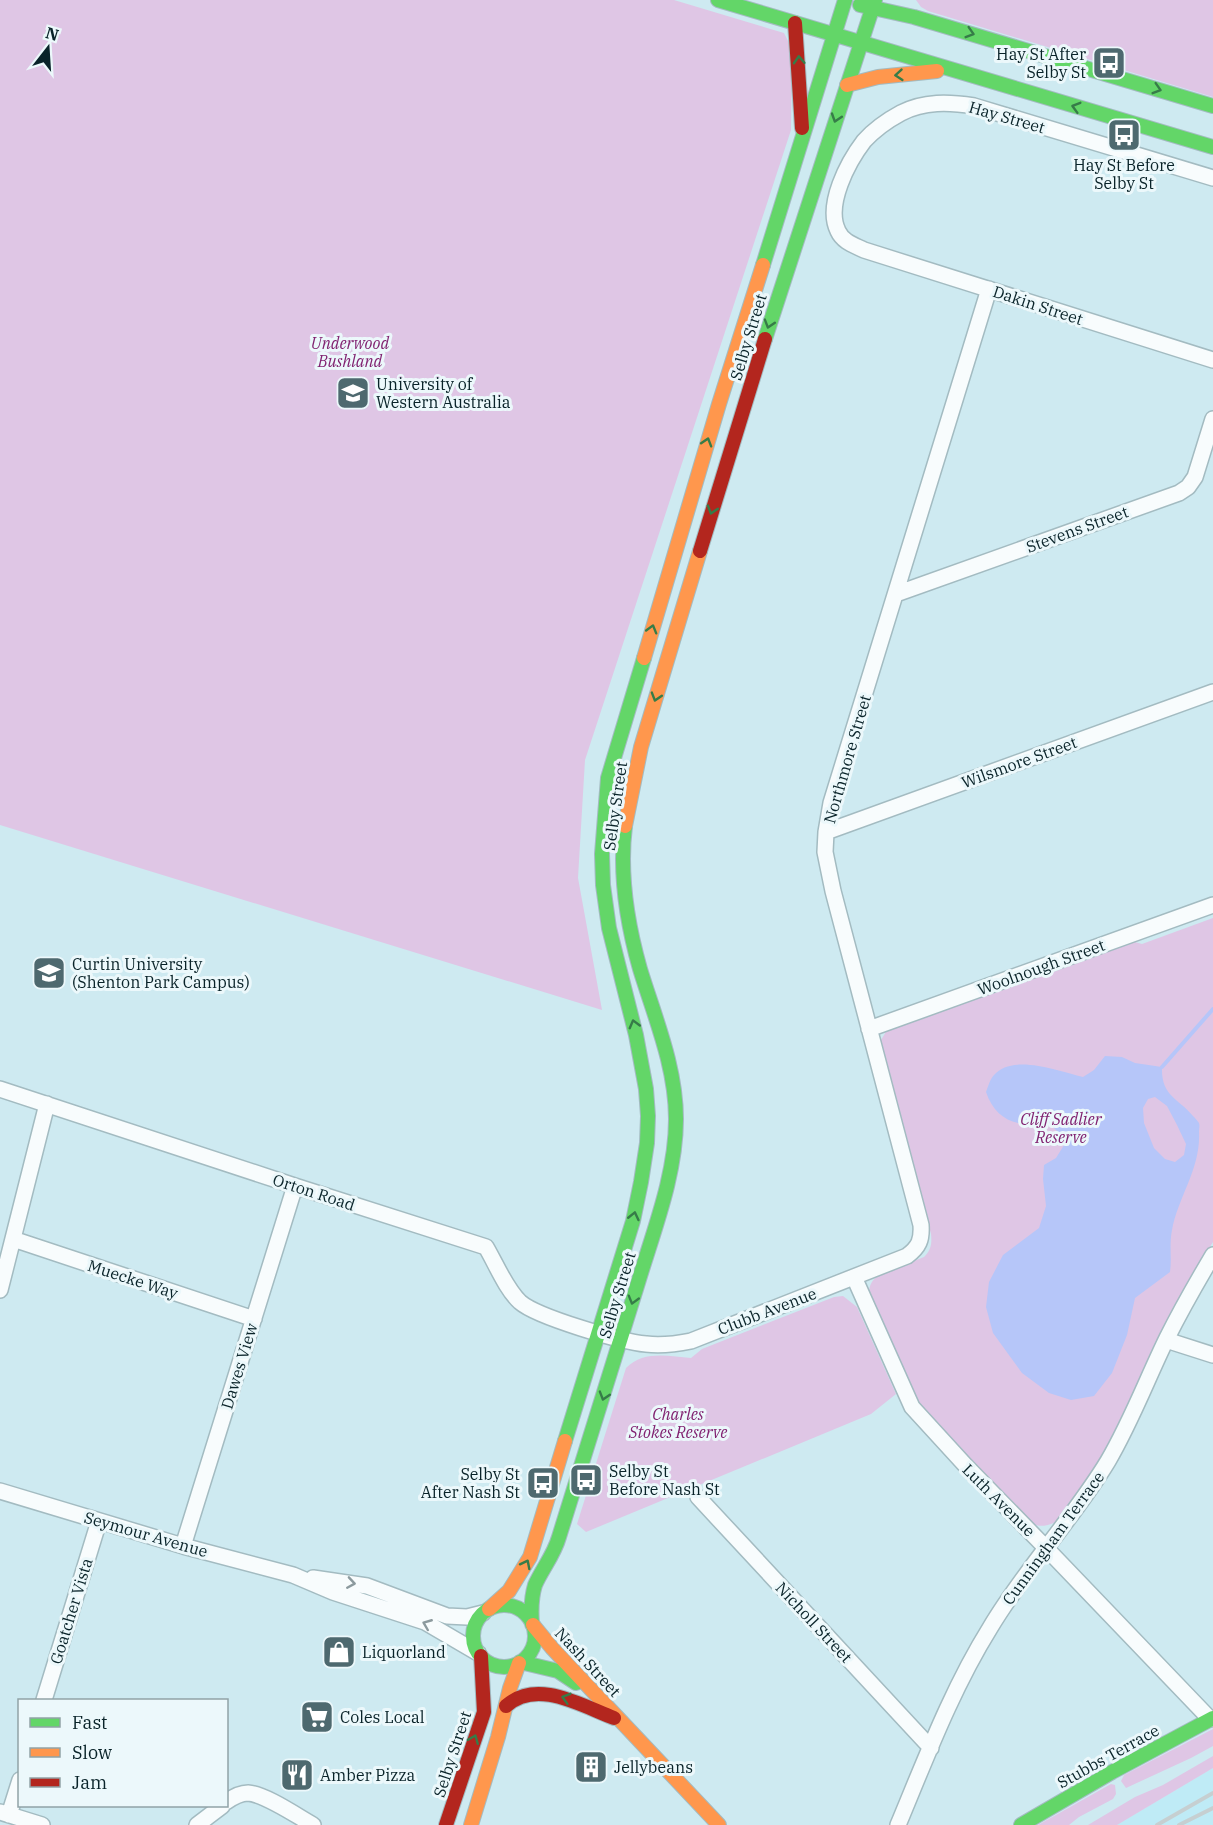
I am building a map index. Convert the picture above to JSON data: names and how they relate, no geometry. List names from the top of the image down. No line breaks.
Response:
{"streets":{"main road":["Hay Street","Selby Street","Nash Street","Stubbs Terrace"],"street":["Dakin Street","Stevens Street","Northmore Street","Wilsmore Street","Woolnough Street","Orton Road","Muecke Way","Clubb Avenue","Dawes View","Luth Avenue","Seymour Avenue","Cunningham Terrace","Goatcher Vista","Nicholl Street"]},"crossings":[["Hay Street","Dakin Street"],["Hay Street","Selby Street"],["Dakin Street","Northmore Street"],["Selby Street","Orton Road"],["Selby Street","Clubb Avenue"],["Selby Street","Seymour Avenue"],["Selby Street","Nash Street"],["Stevens Street","Northmore Street"],["Northmore Street","Wilsmore Street"],["Northmore Street","Woolnough Street"],["Northmore Street","Clubb Avenue"],["Orton Road","Clubb Avenue"],["Orton Road","Dawes View"],["Muecke Way","Dawes View"],["Clubb Avenue","Luth Avenue"],["Dawes View","Seymour Avenue"],["Luth Avenue","Cunningham Terrace"],["Luth Avenue","Stubbs Terrace"],["Seymour Avenue","Goatcher Vista"],["Seymour Avenue","Nash Street"],["Cunningham Terrace","Nicholl Street"]],"parks":["Underwood Bushland","Cliff Sadlier Reserve","Charles Stokes Reserve"],"places":{"bus stop":["Hay St After Selby St","Hay St Before Selby St","Selby St Before Nash St","Selby St After Nash St"],"school or university":["University of Western Australia","Curtin University (Shenton Park Campus)"],"shop":["Liquorland"],"supermarket":["Coles Local"],"building":["Jellybeans"],"restaurant":["Amber Pizza"]},"legend":["Fast","Slow","Jam"],"north":"top"}
